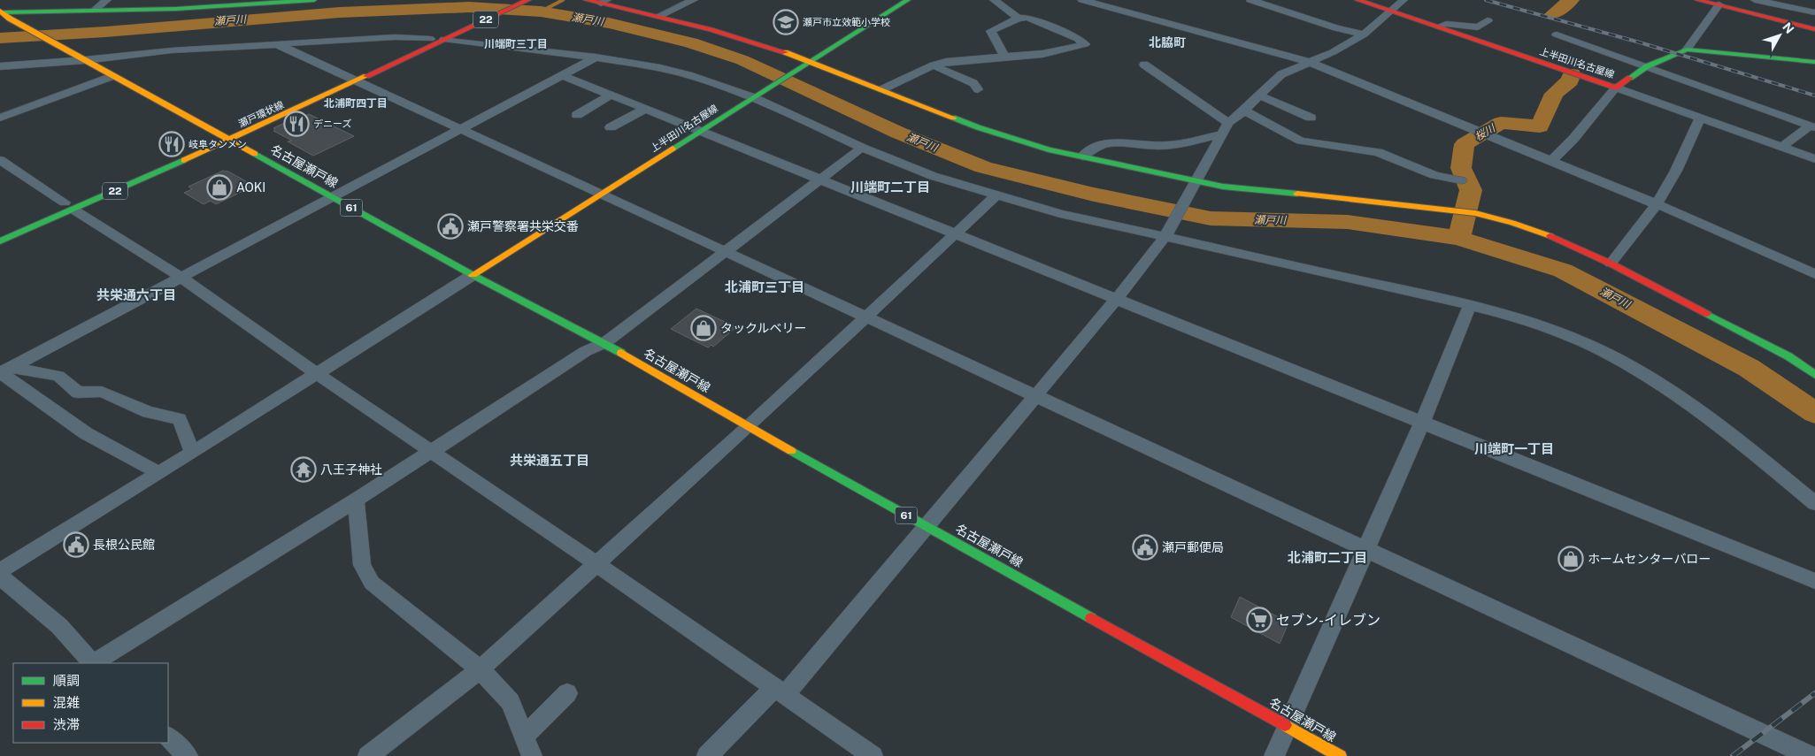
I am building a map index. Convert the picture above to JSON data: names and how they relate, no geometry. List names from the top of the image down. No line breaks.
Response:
{"streets":{"main road":["22","上半田川名古屋線","瀬戸環状線","名古屋瀬戸線","61"]},"crossings":[["上半田川名古屋線","名古屋瀬戸線"],["瀬戸環状線","名古屋瀬戸線"]],"districts":["北脇町","川端町三丁目","北浦町四丁目","川端町二丁目","北浦町三丁目","共栄通六丁目","川端町一丁目","共栄通五丁目","北浦町二丁目"],"water":["瀬戸川","桜川"],"places":{"school or university":["瀬戸市立效範小学校"],"restaurant":["デニーズ","岐阜タンメン"],"shop":["AOKI","タックルベリー","ホームセンターバロー"],"public building":["瀬戸警察署共栄交番","長根公民館","瀬戸郵便局"],"temple":["八王子神社"],"supermarket":["セブン-イレブン"]},"legend":["順調","混雑","渋滞"],"north":"top right"}
